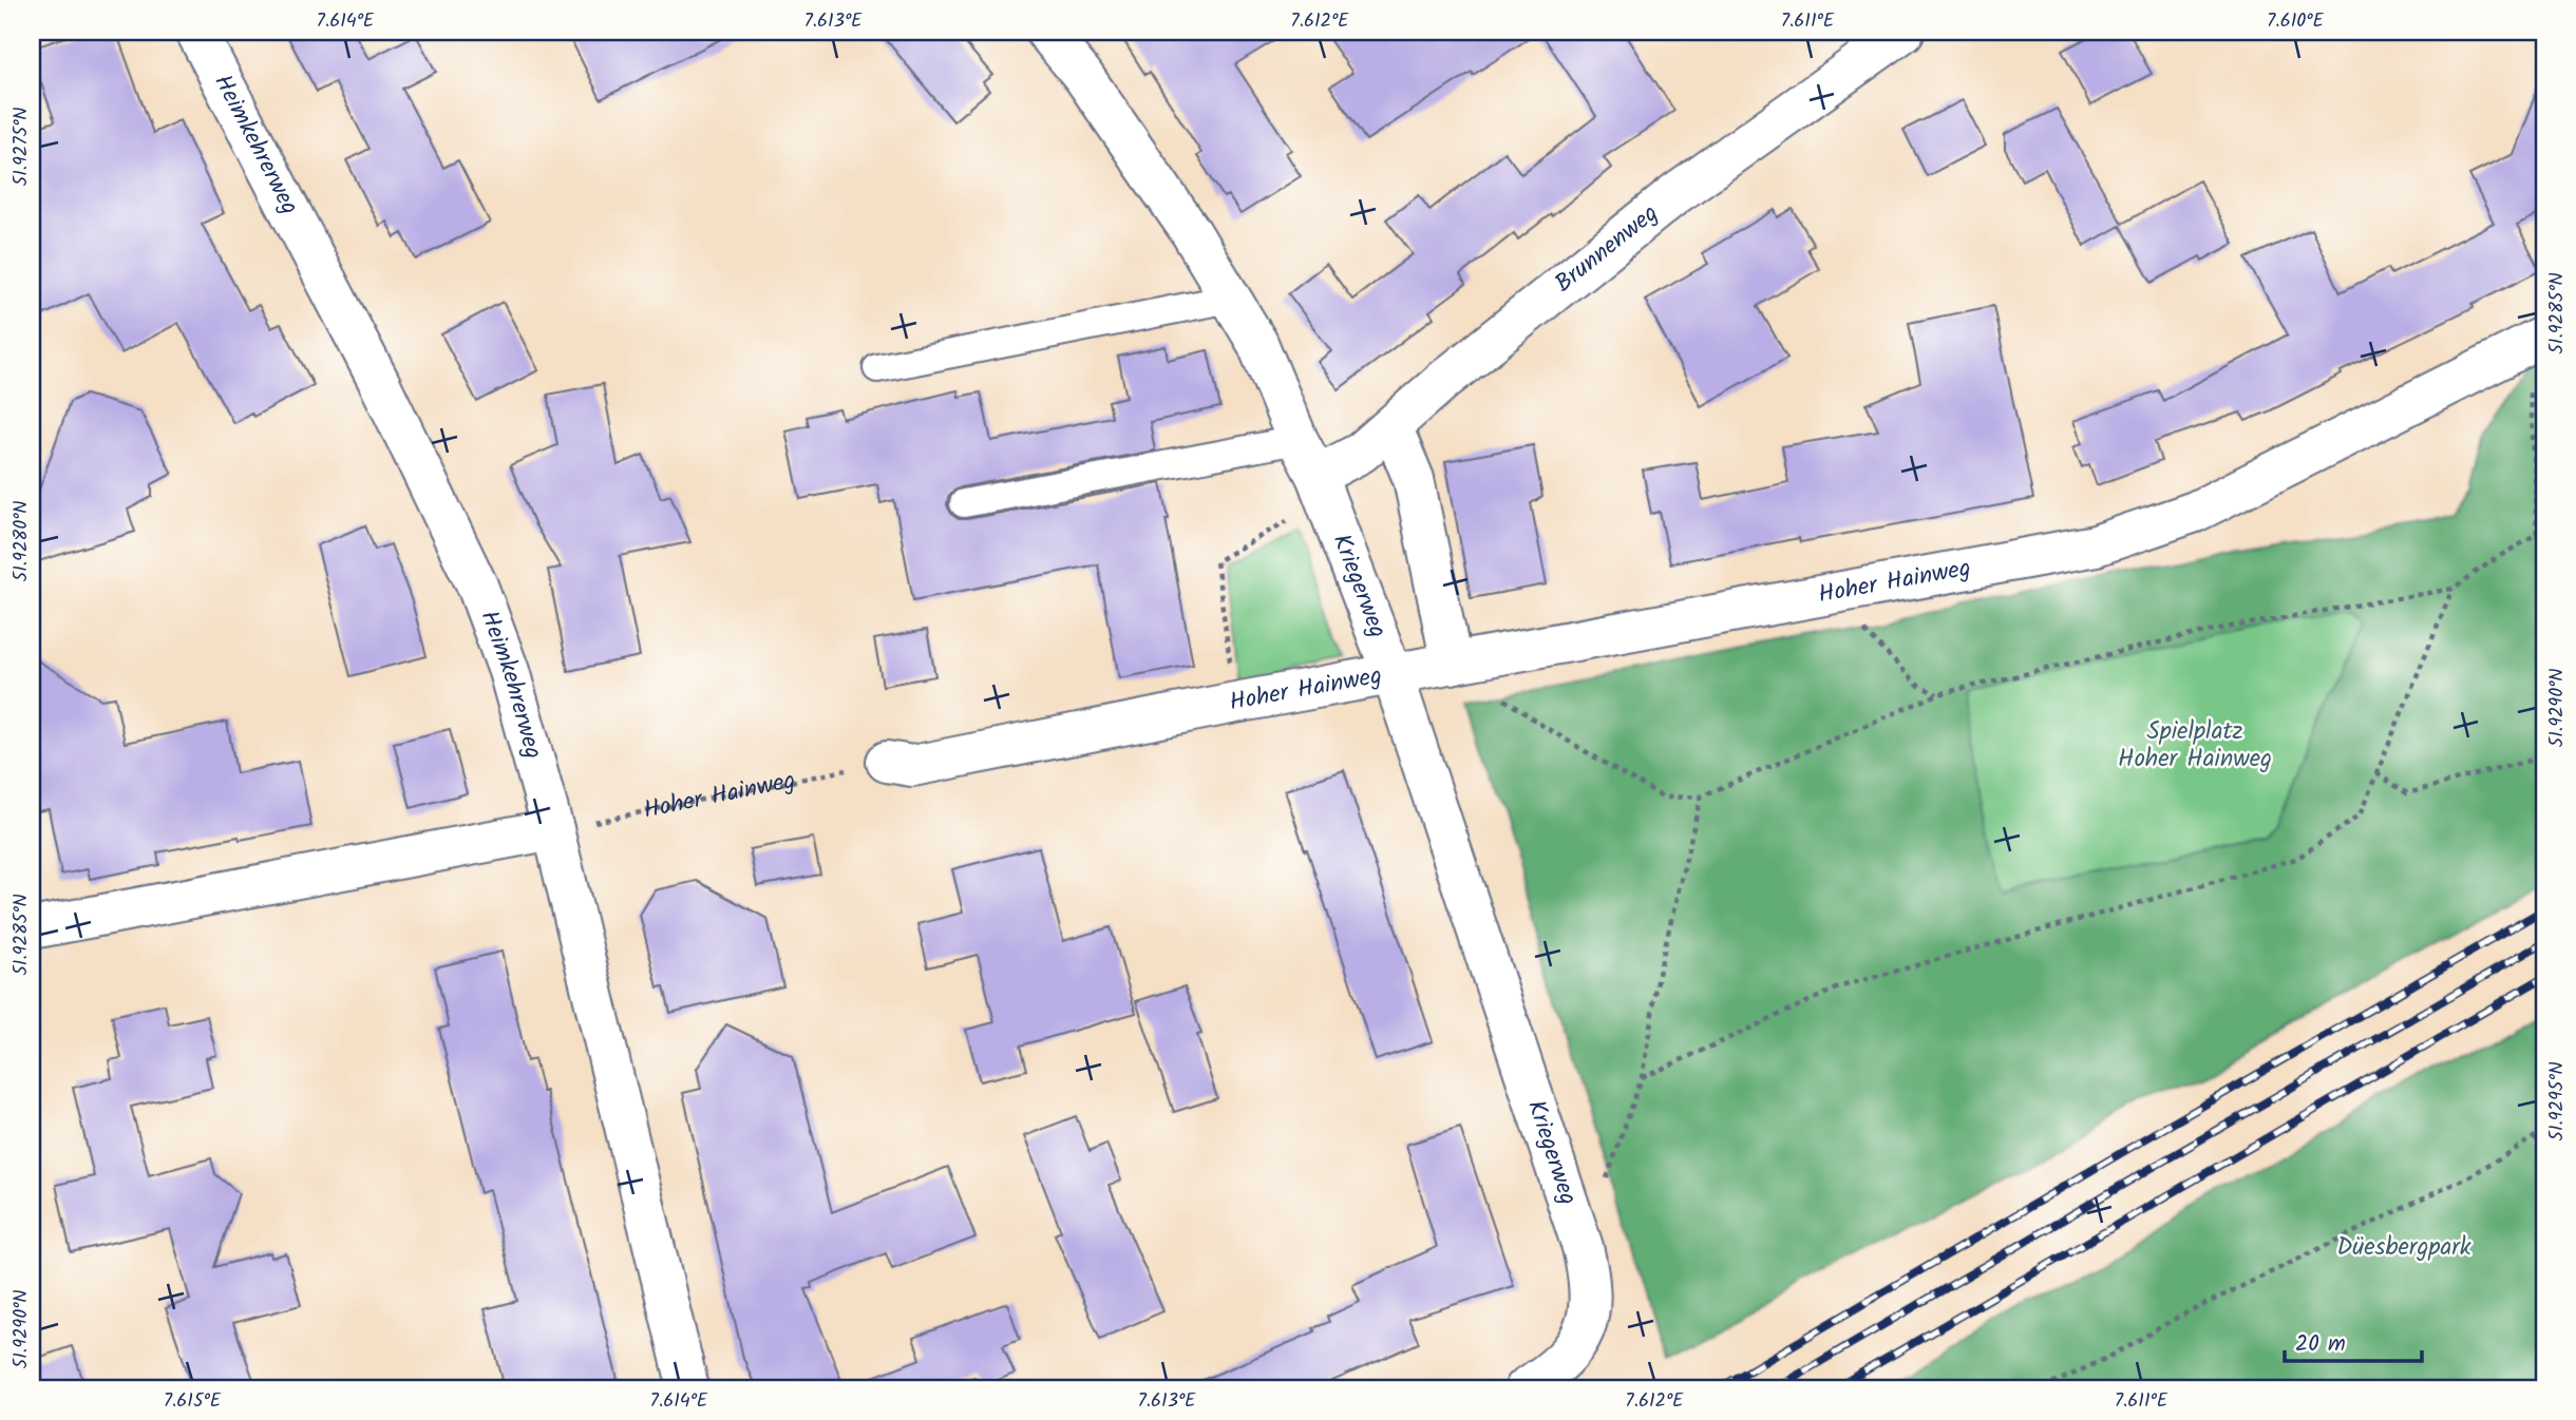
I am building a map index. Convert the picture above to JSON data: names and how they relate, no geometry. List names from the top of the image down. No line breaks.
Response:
{"streets":{"street":["Heimkehrerweg","Brunnenweg","Hoher Hainweg","Kriegerweg"]},"crossings":[["Heimkehrerweg","Hoher Hainweg"],["Brunnenweg","Kriegerweg"],["Hoher Hainweg","Kriegerweg"]],"parks":["Spielplatz Hoher Hainweg","Düesbergpark"],"scale_bar":"20 m","coordinates":["7.614°E","7.613°E","7.612°E","7.611°E","7.610°E","51.9275°N","51.9285°N","51.9280°N","51.9290°N","51.9295°N","7.615°E"]}
